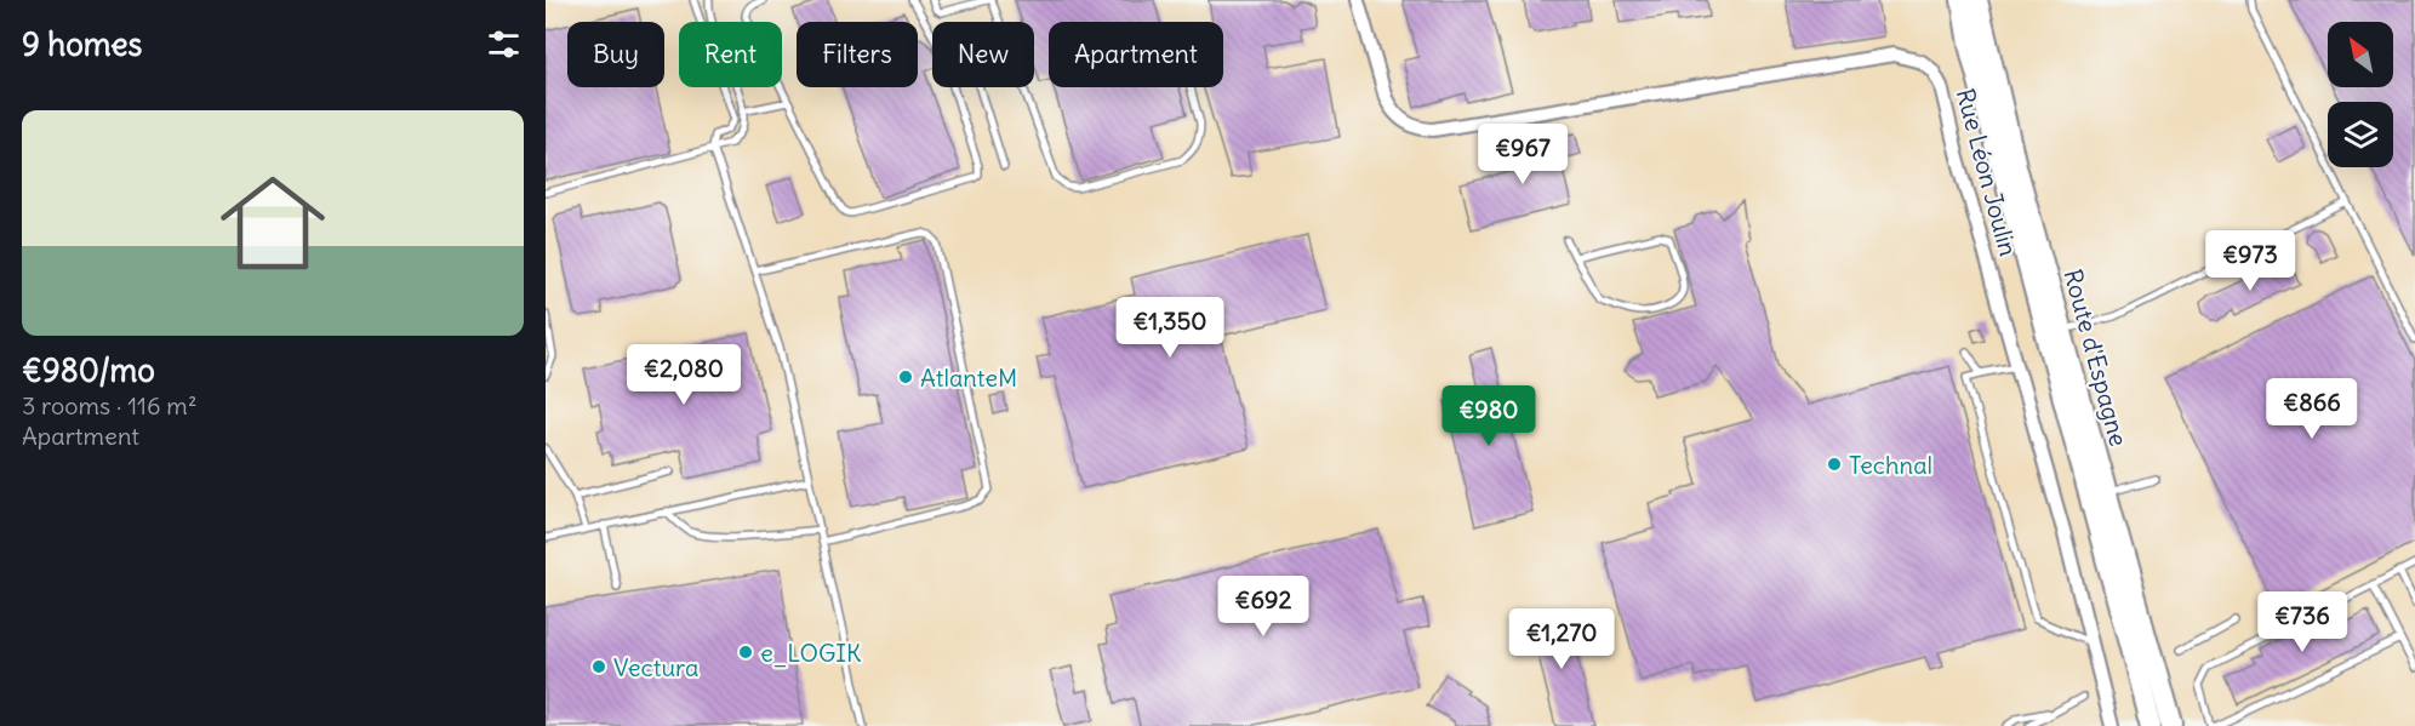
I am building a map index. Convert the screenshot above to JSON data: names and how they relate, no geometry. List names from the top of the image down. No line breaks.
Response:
{"streets":{"main road":["Route d'Espagne"],"street":["Rue Léon Joulin"]},"places":["AtlanteM","Technal","e_LOGIK","Vectura"],"north":"top left","page":{"heading":"9 homes","chip":["Buy","Rent","Filters","New","Apartment"],"list":[{"name":"€980/mo","note":"3 rooms · 116 m² · Apartment"}],"price":["€967","€973","€1,350","€2,080","€866","€980","€692","€736","€1,270"]}}
